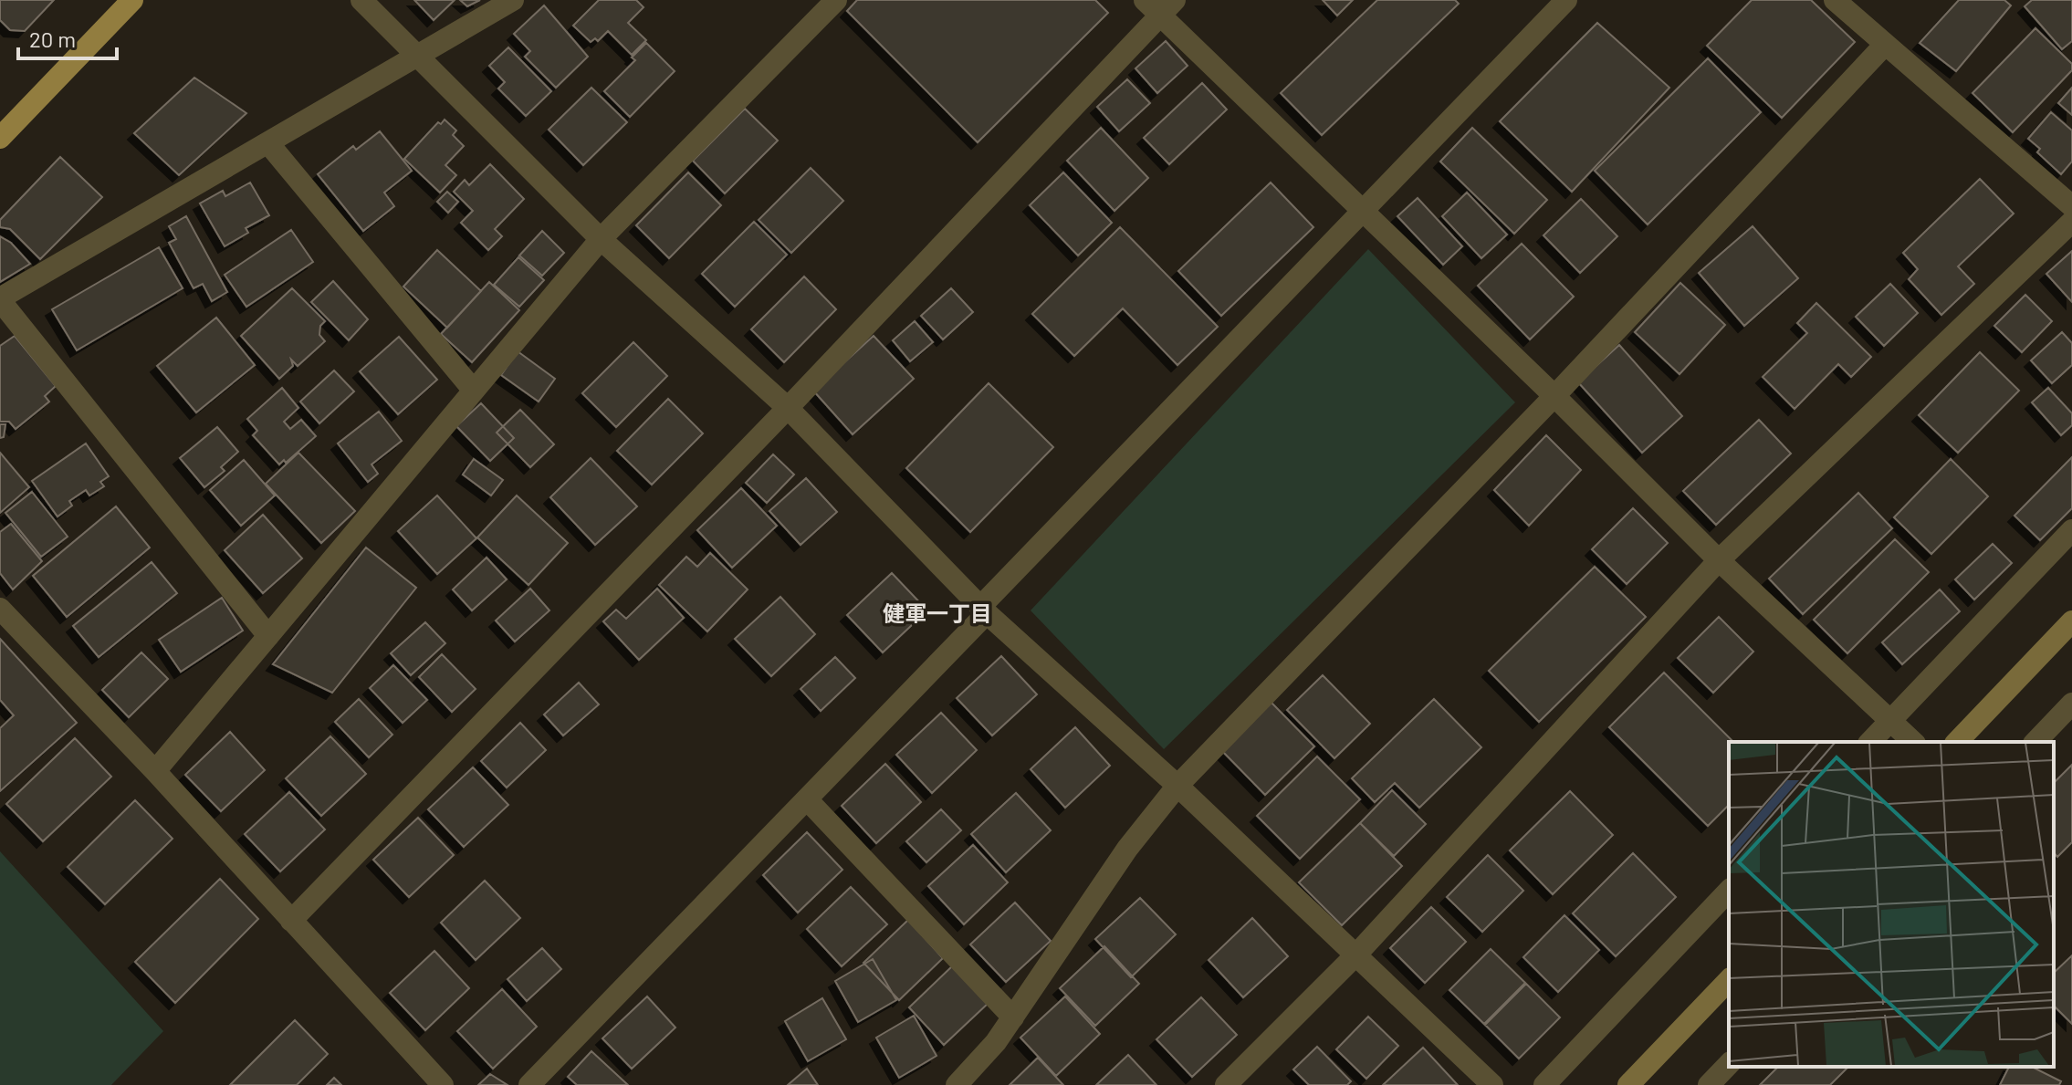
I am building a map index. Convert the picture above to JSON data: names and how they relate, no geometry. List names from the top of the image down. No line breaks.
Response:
{"districts":["健軍一丁目"],"scale_bar":"20 m"}
